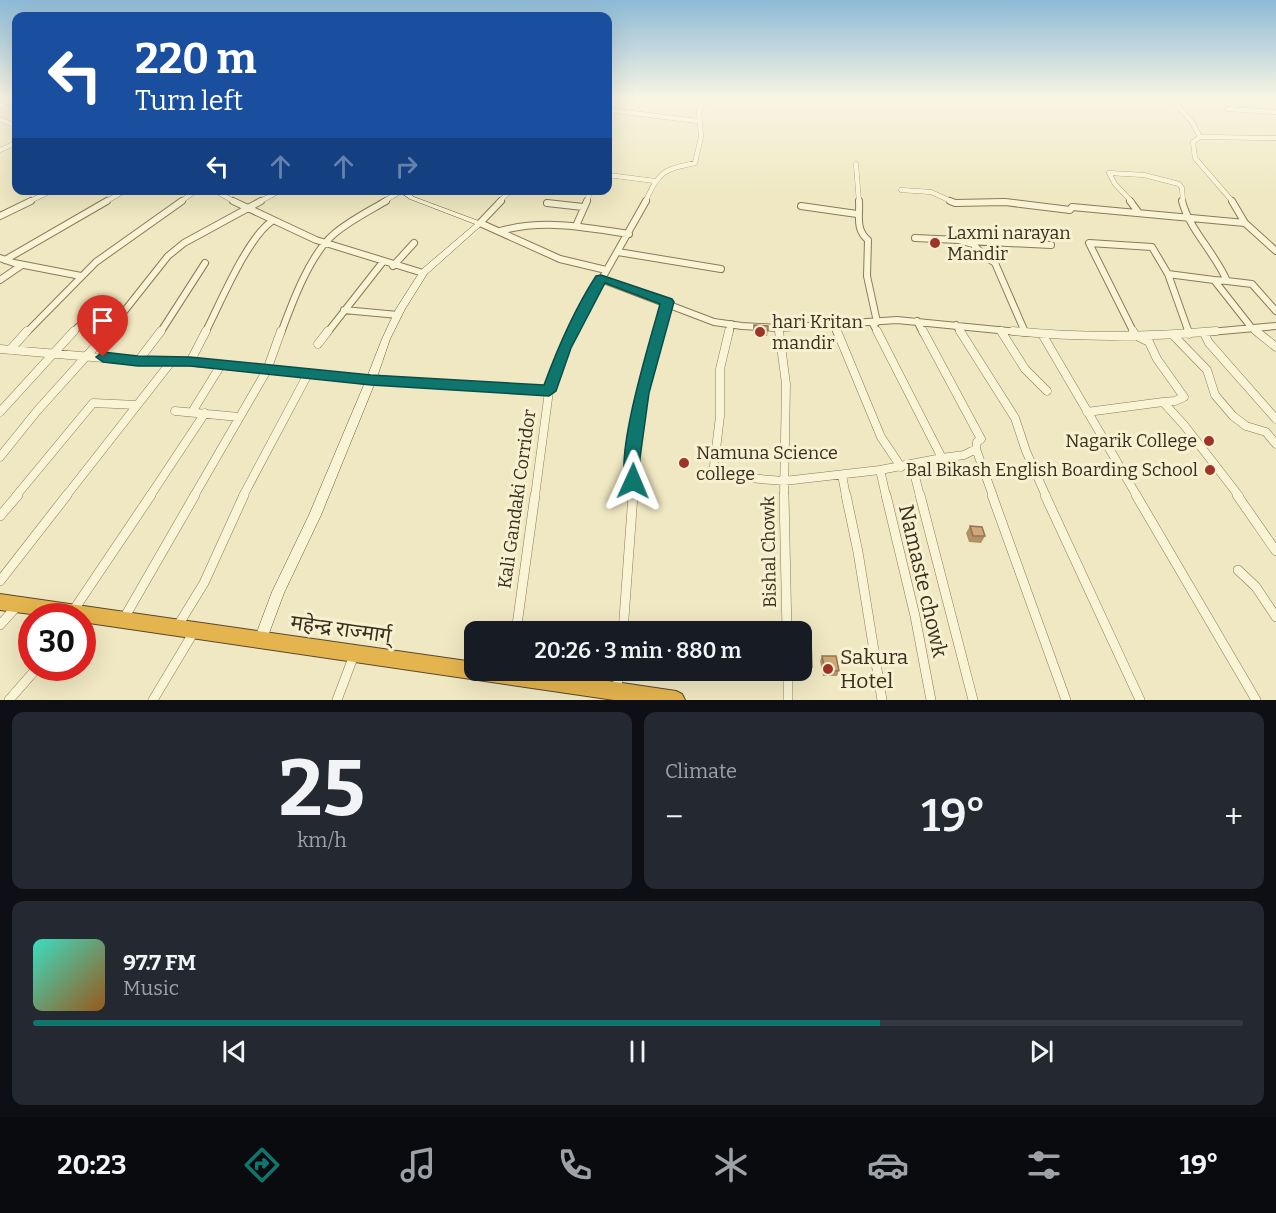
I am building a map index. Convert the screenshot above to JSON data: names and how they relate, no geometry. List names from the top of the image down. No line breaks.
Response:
{"streets":{"highway":["महेन्द्र राज्मार्ग्"],"street":["Kali Gandaki Corridor","Bishal Chowk","Namaste chowk"]},"places":["Laxmi narayan Mandir","hari Kritan mandir","Nagarik College","Namuna Science college","Bal Bikash English Boarding School","Sakura Hotel"],"page":{"turn":["220 m","Turn left"],"limit":"30","trip":"20:26 · 3 min · 880 m","tile":[["25","km/h"],"Climate"],"heat":["−","19°","+"],"song":["97.7 FM","Music"],"tabs":["20:23","19°"]}}
